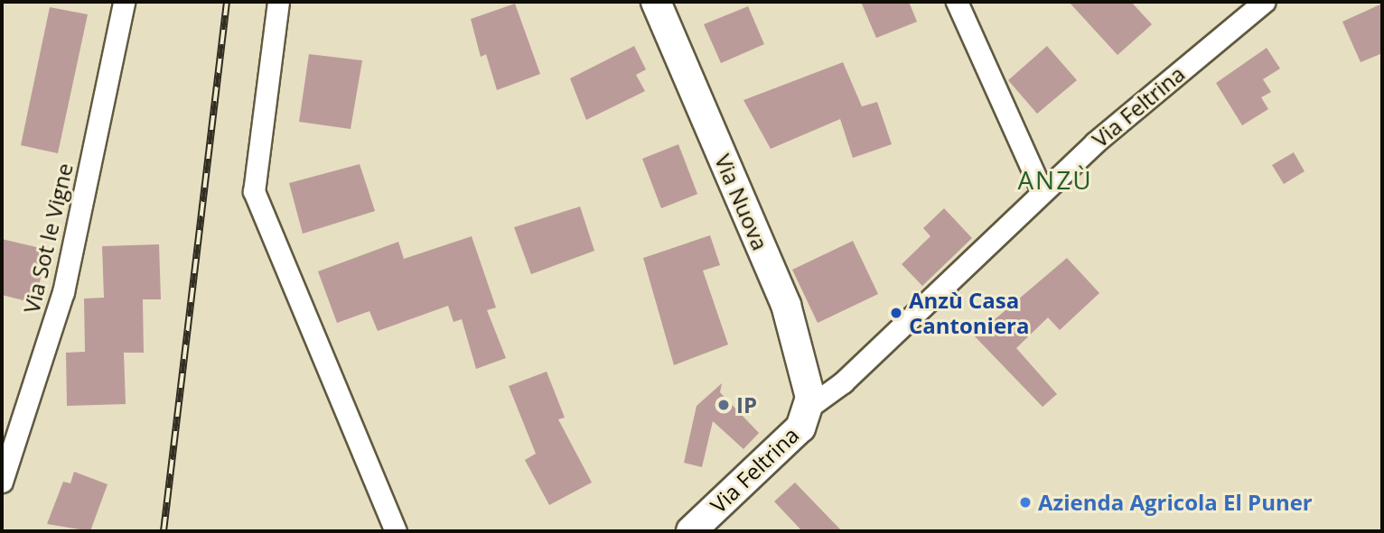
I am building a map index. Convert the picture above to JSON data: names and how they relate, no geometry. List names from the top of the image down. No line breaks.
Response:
{"streets":{"street":["Via Feltrina","Via Nuova","Via Sot le Vigne"]},"crossings":[["Via Feltrina","Via Nuova"]],"districts":["ANZÙ"],"places":["Anzù Casa Cantoniera","IP","Azienda Agricola El Puner"]}
